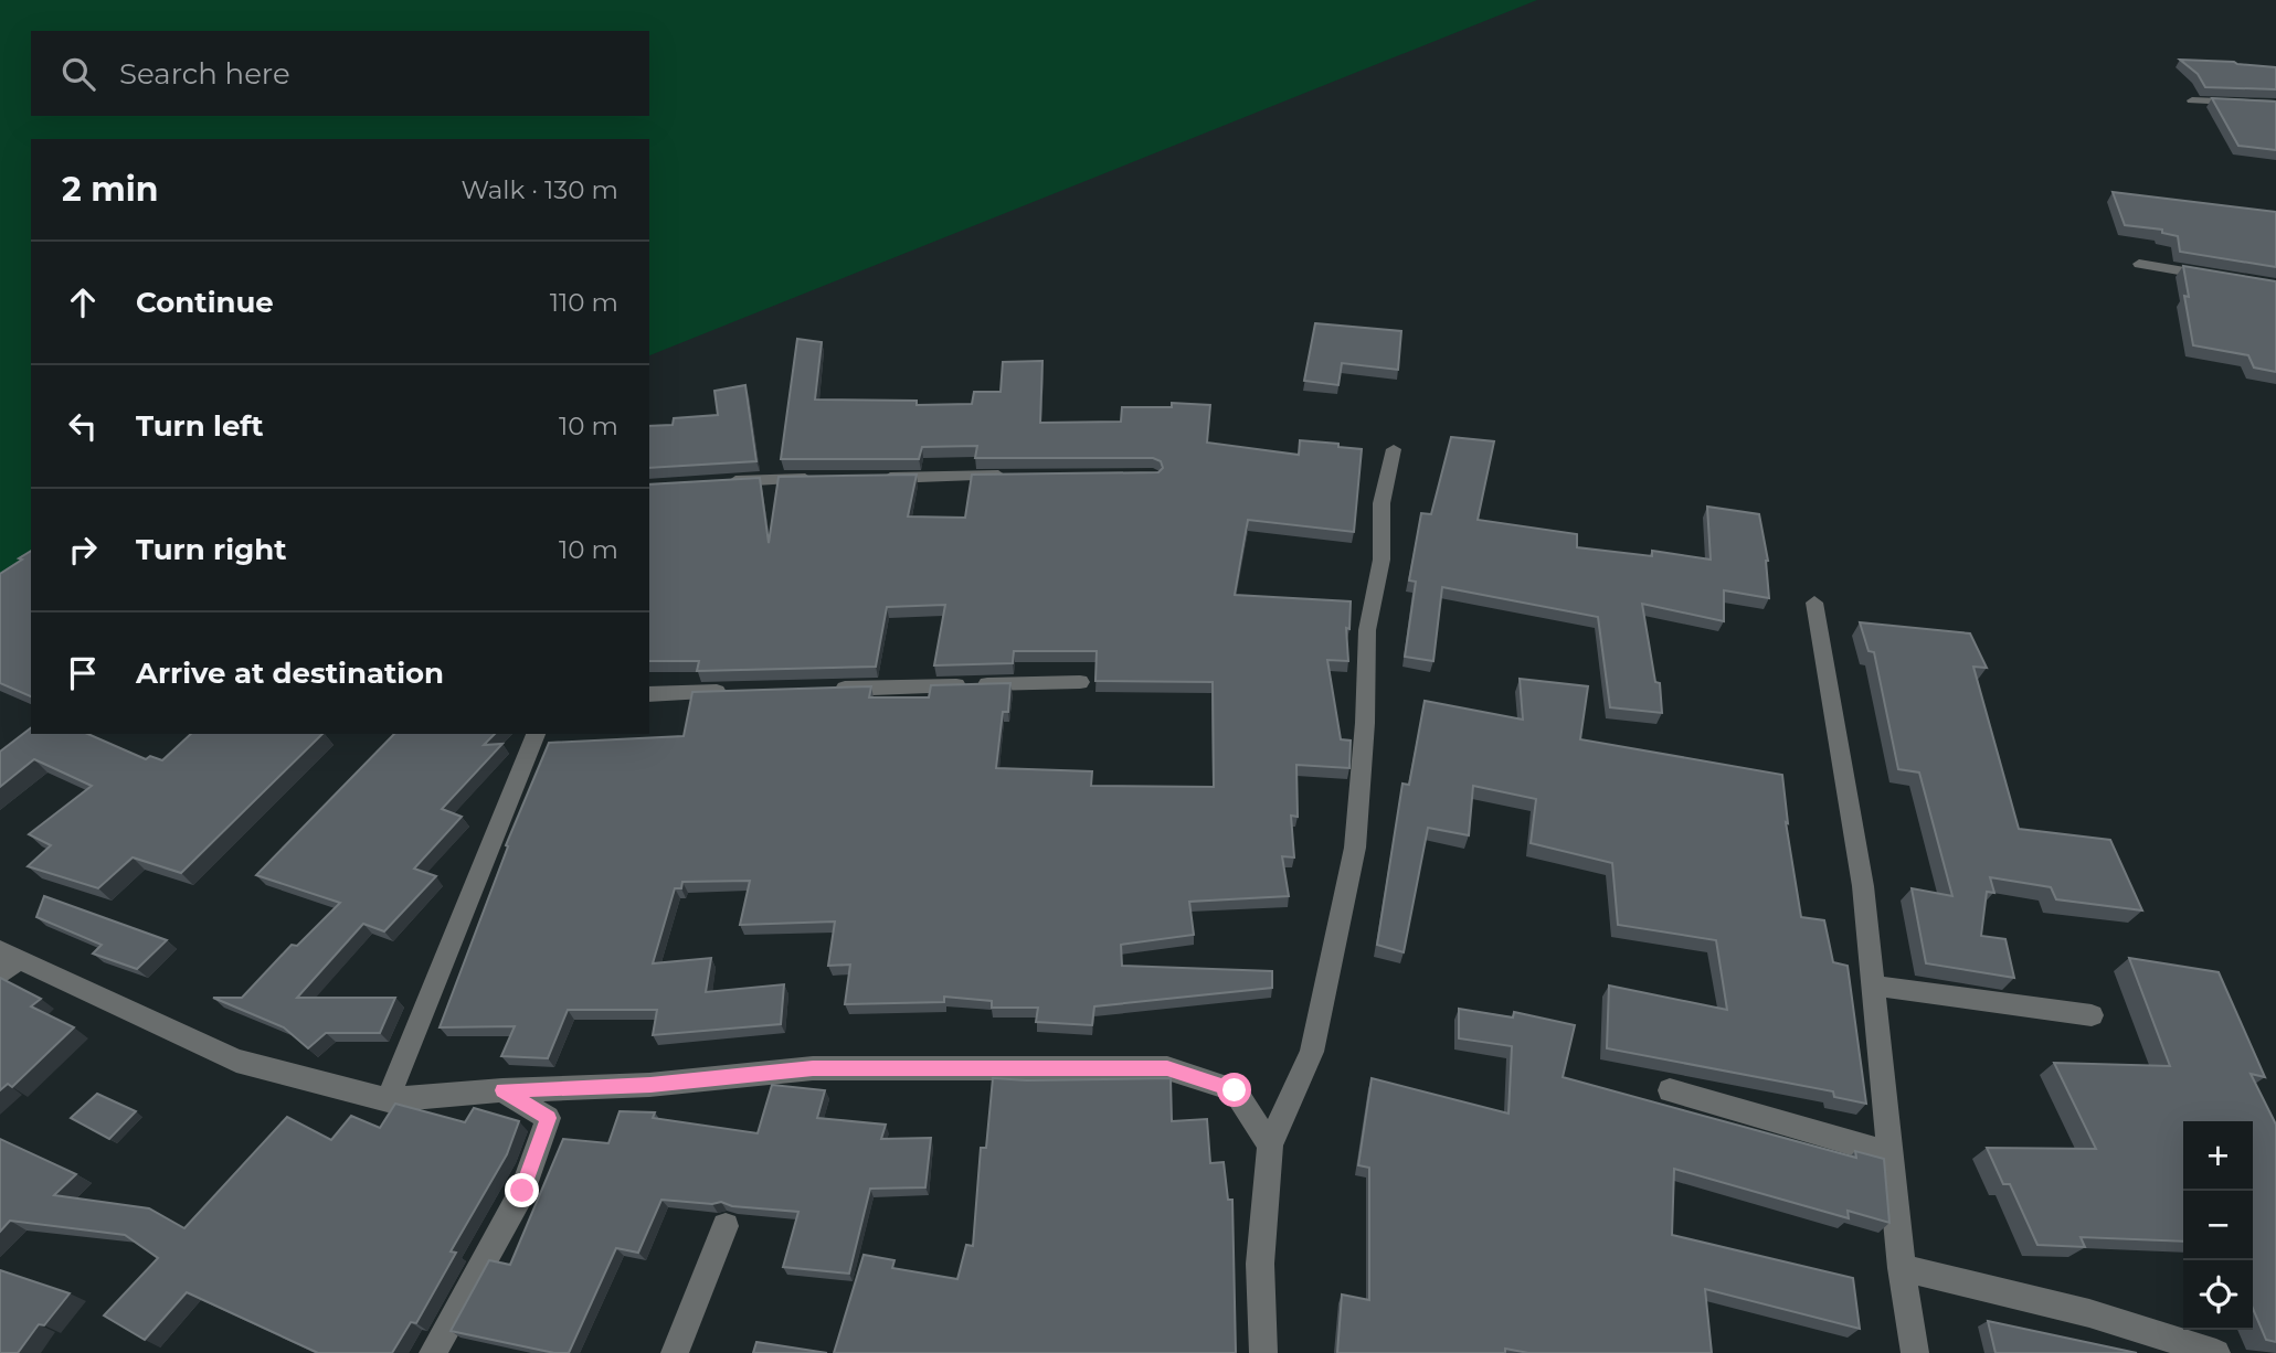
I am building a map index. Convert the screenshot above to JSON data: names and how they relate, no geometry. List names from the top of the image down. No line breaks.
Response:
{"page":{"search":"Search here","heading":["2 min","Walk · 130 m"],"list":[["Continue","110 m"],["Turn left","10 m"],["Turn right","10 m"],"Arrive at destination"],"map_buttons":["+","−"]}}
